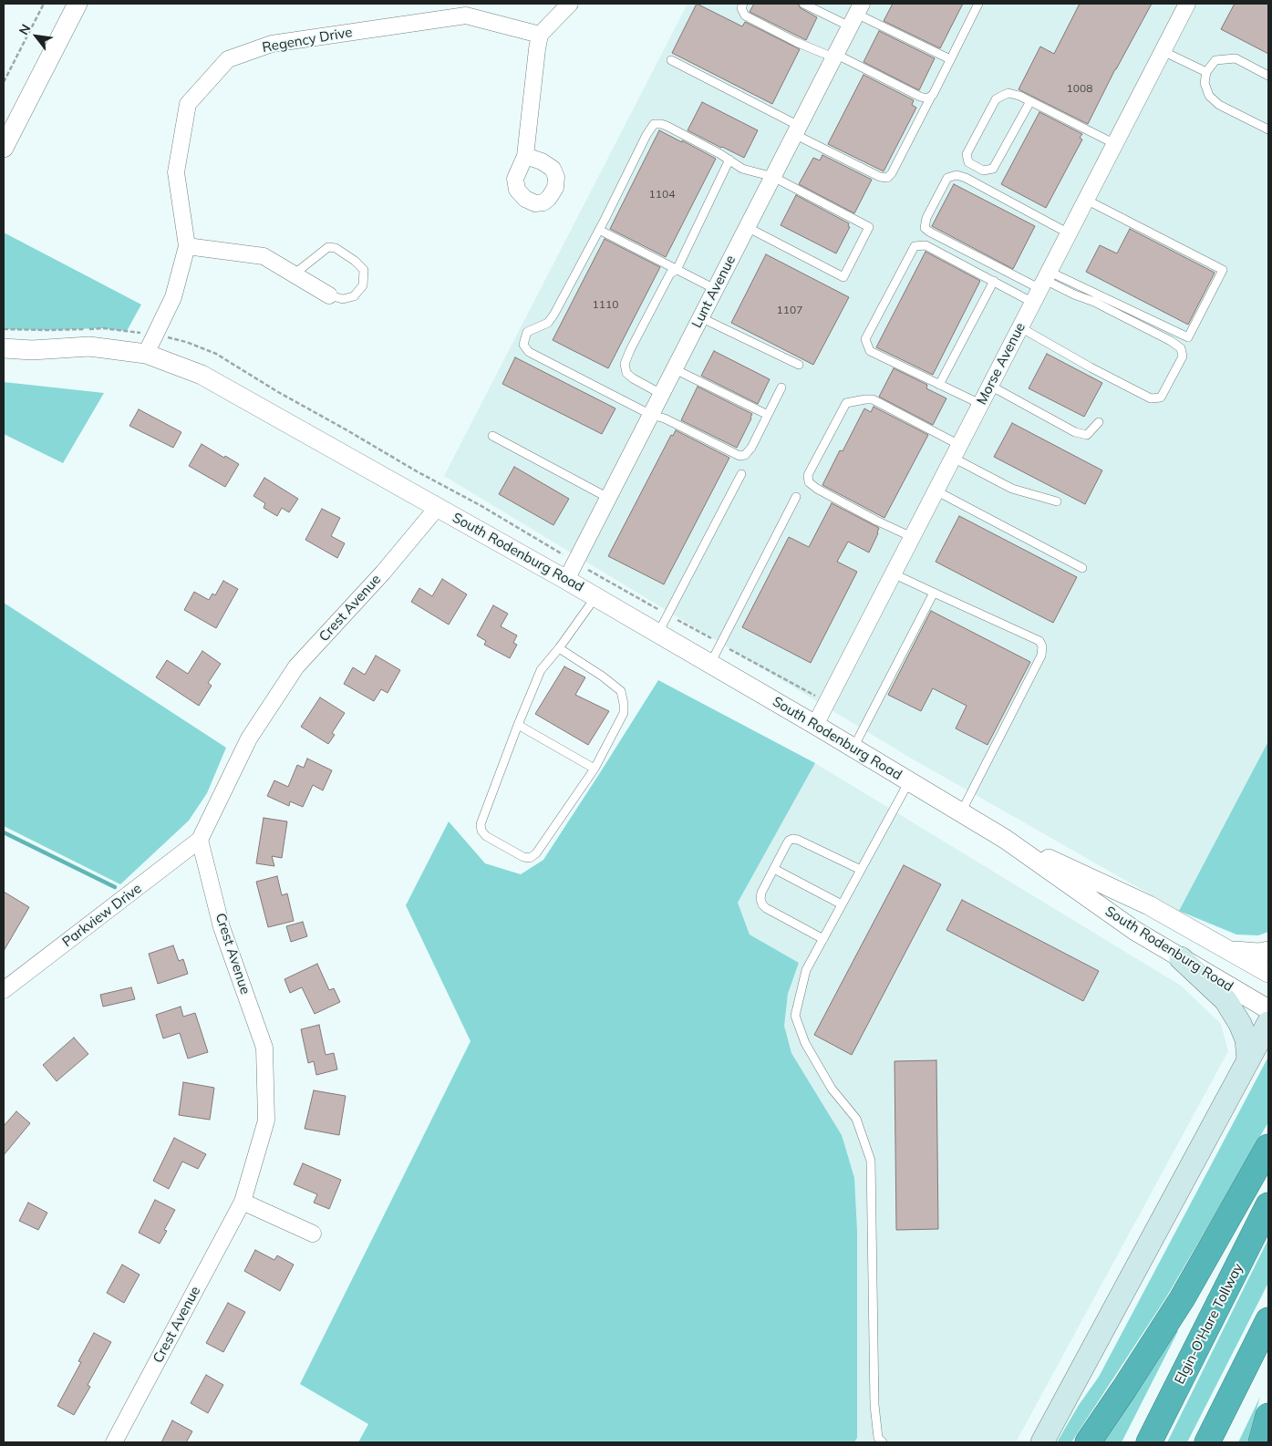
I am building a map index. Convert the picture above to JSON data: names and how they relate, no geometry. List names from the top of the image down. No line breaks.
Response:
{"streets":{"highway":["Elgin-O'Hare Tollway"],"street":["Regency Drive","Lunt Avenue","Morse Avenue","South Rodenburg Road","Crest Avenue","Parkview Drive"]},"crossings":[["Regency Drive","South Rodenburg Road"],["Lunt Avenue","South Rodenburg Road"],["Morse Avenue","South Rodenburg Road"],["South Rodenburg Road","Crest Avenue"],["Crest Avenue","Parkview Drive"]],"house_numbers":["1008","1104","1110","1107"],"north":"top left"}
